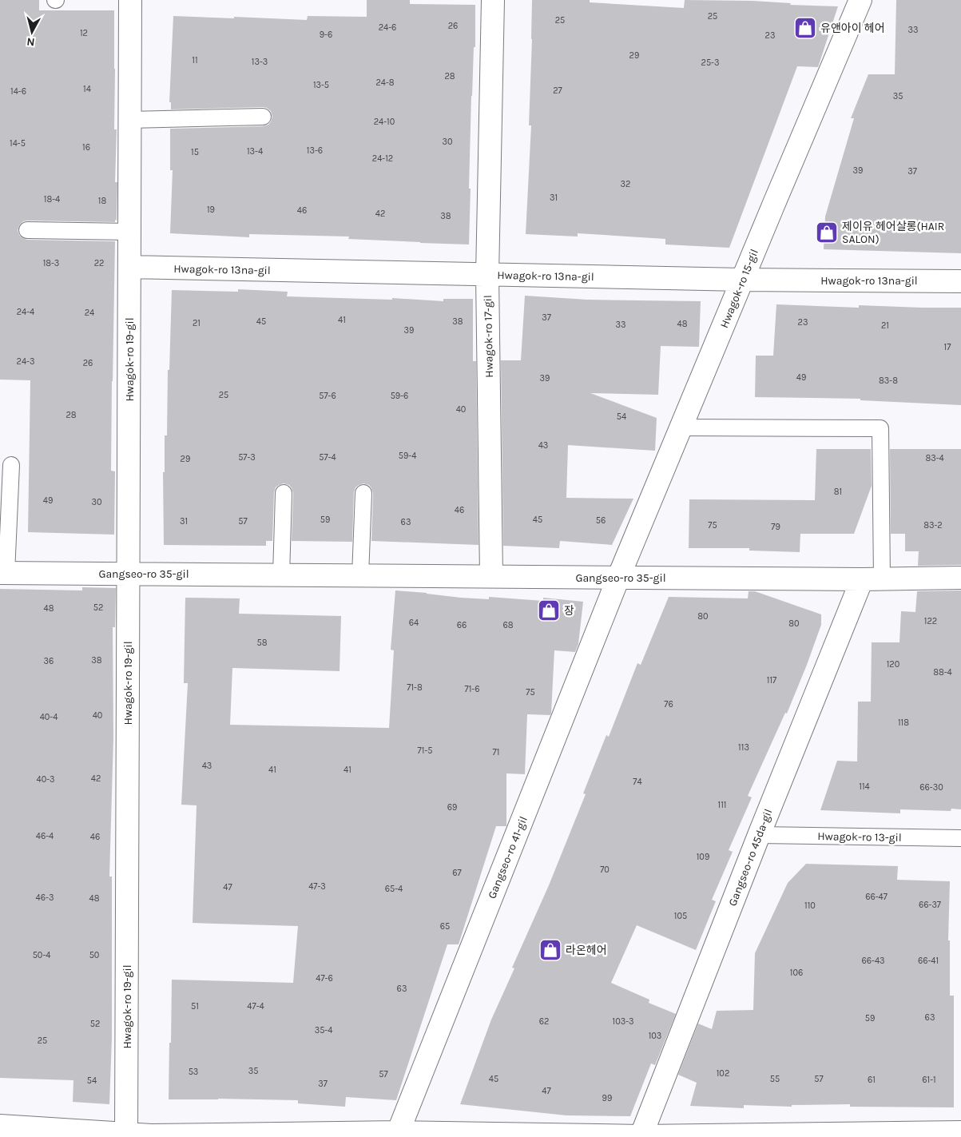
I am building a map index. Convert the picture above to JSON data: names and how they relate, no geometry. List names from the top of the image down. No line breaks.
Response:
{"streets":{"street":["Hwagok-ro 13na-gil","Hwagok-ro 15-gil","Hwagok-ro 17-gil","Hwagok-ro 19-gil","Gangseo-ro 35-gil","Gangseo-ro 41-gil","Gangseo-ro 45da-gil"],"lane":["Hwagok-ro 13-gil"]},"crossings":[["Hwagok-ro 13na-gil","Hwagok-ro 15-gil"],["Hwagok-ro 13na-gil","Hwagok-ro 17-gil"],["Hwagok-ro 13na-gil","Hwagok-ro 19-gil"],["Hwagok-ro 15-gil","Gangseo-ro 35-gil"],["Hwagok-ro 15-gil","Gangseo-ro 41-gil"],["Hwagok-ro 17-gil","Gangseo-ro 35-gil"],["Hwagok-ro 19-gil","Gangseo-ro 35-gil"],["Gangseo-ro 35-gil","Gangseo-ro 41-gil"],["Gangseo-ro 35-gil","Gangseo-ro 45da-gil"],["Hwagok-ro 13-gil","Gangseo-ro 45da-gil"]],"places":{"shop":["유앤아이 헤어","제이유 헤어살롱(HAIR SALON)","장","라온헤어"]},"house_numbers":["25","25","26","24-6","33","12","9-6","23","29","11","13-3","25-3","28","24-8","13-5","14","27","14-6","35","24-10","30","14-5","16","13-6","13-4","15","24-12","39","37","32","31","18-4","18","19","46","42","38","18-3","22","24-4","24","37","41","45","38","23","21","48","33","21","39","17","24-3","26","49","39","83-8","25","57-6","59-6","40","28","54","43","59-4","57-3","57-4","83-4","29","81","49","30","46","59","45","56","31","57","63","75","83-2","79","52","48","80","122","64","80","66","68","58","38","36","120","88-4","117","71-8","71-6","75","76","40","40-4","118","113","71-5","71","43","41","41","42","40-3","74","114","66-30","111","69","46-4","46","109","70","67","47-3","47","65-4","66-47","46-3","48","66-37","110","105","65","50-4","50","66-43","66-41","106","47-6","63","51","47-4","63","59","62","103-3","52","35-4","103","25","35","53","102","57","45","55","57","61","61-1","54","37","47","99"],"north":"bottom"}
